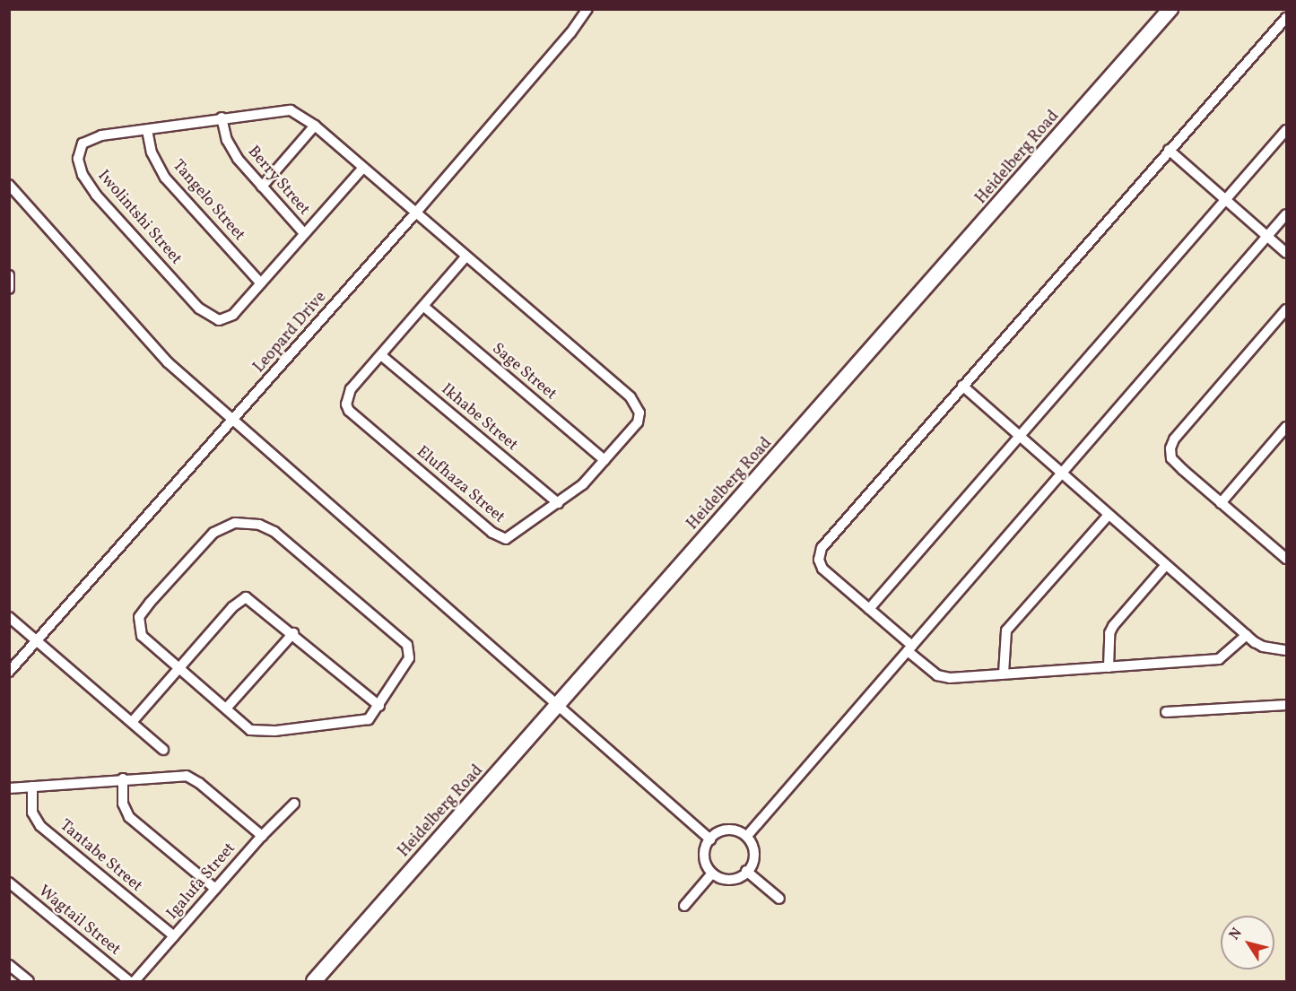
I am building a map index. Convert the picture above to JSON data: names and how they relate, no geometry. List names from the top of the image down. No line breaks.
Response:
{"streets":{"main road":["Heidelberg Road"],"street":["Berry Street","Tangelo Street","Iwolintshi Street","Leopard Drive","Sage Street","Ikhabe Street","Elufhaza Street","Tantabe Street","Igalufa Street","Wagtail Street"]},"crossings":[["Berry Street","Iwolintshi Street"],["Tangelo Street","Iwolintshi Street"],["Iwolintshi Street","Leopard Drive"],["Iwolintshi Street","Elufhaza Street"],["Leopard Drive","Elufhaza Street"],["Sage Street","Elufhaza Street"],["Ikhabe Street","Elufhaza Street"],["Tantabe Street","Igalufa Street"]],"north":"top left"}
